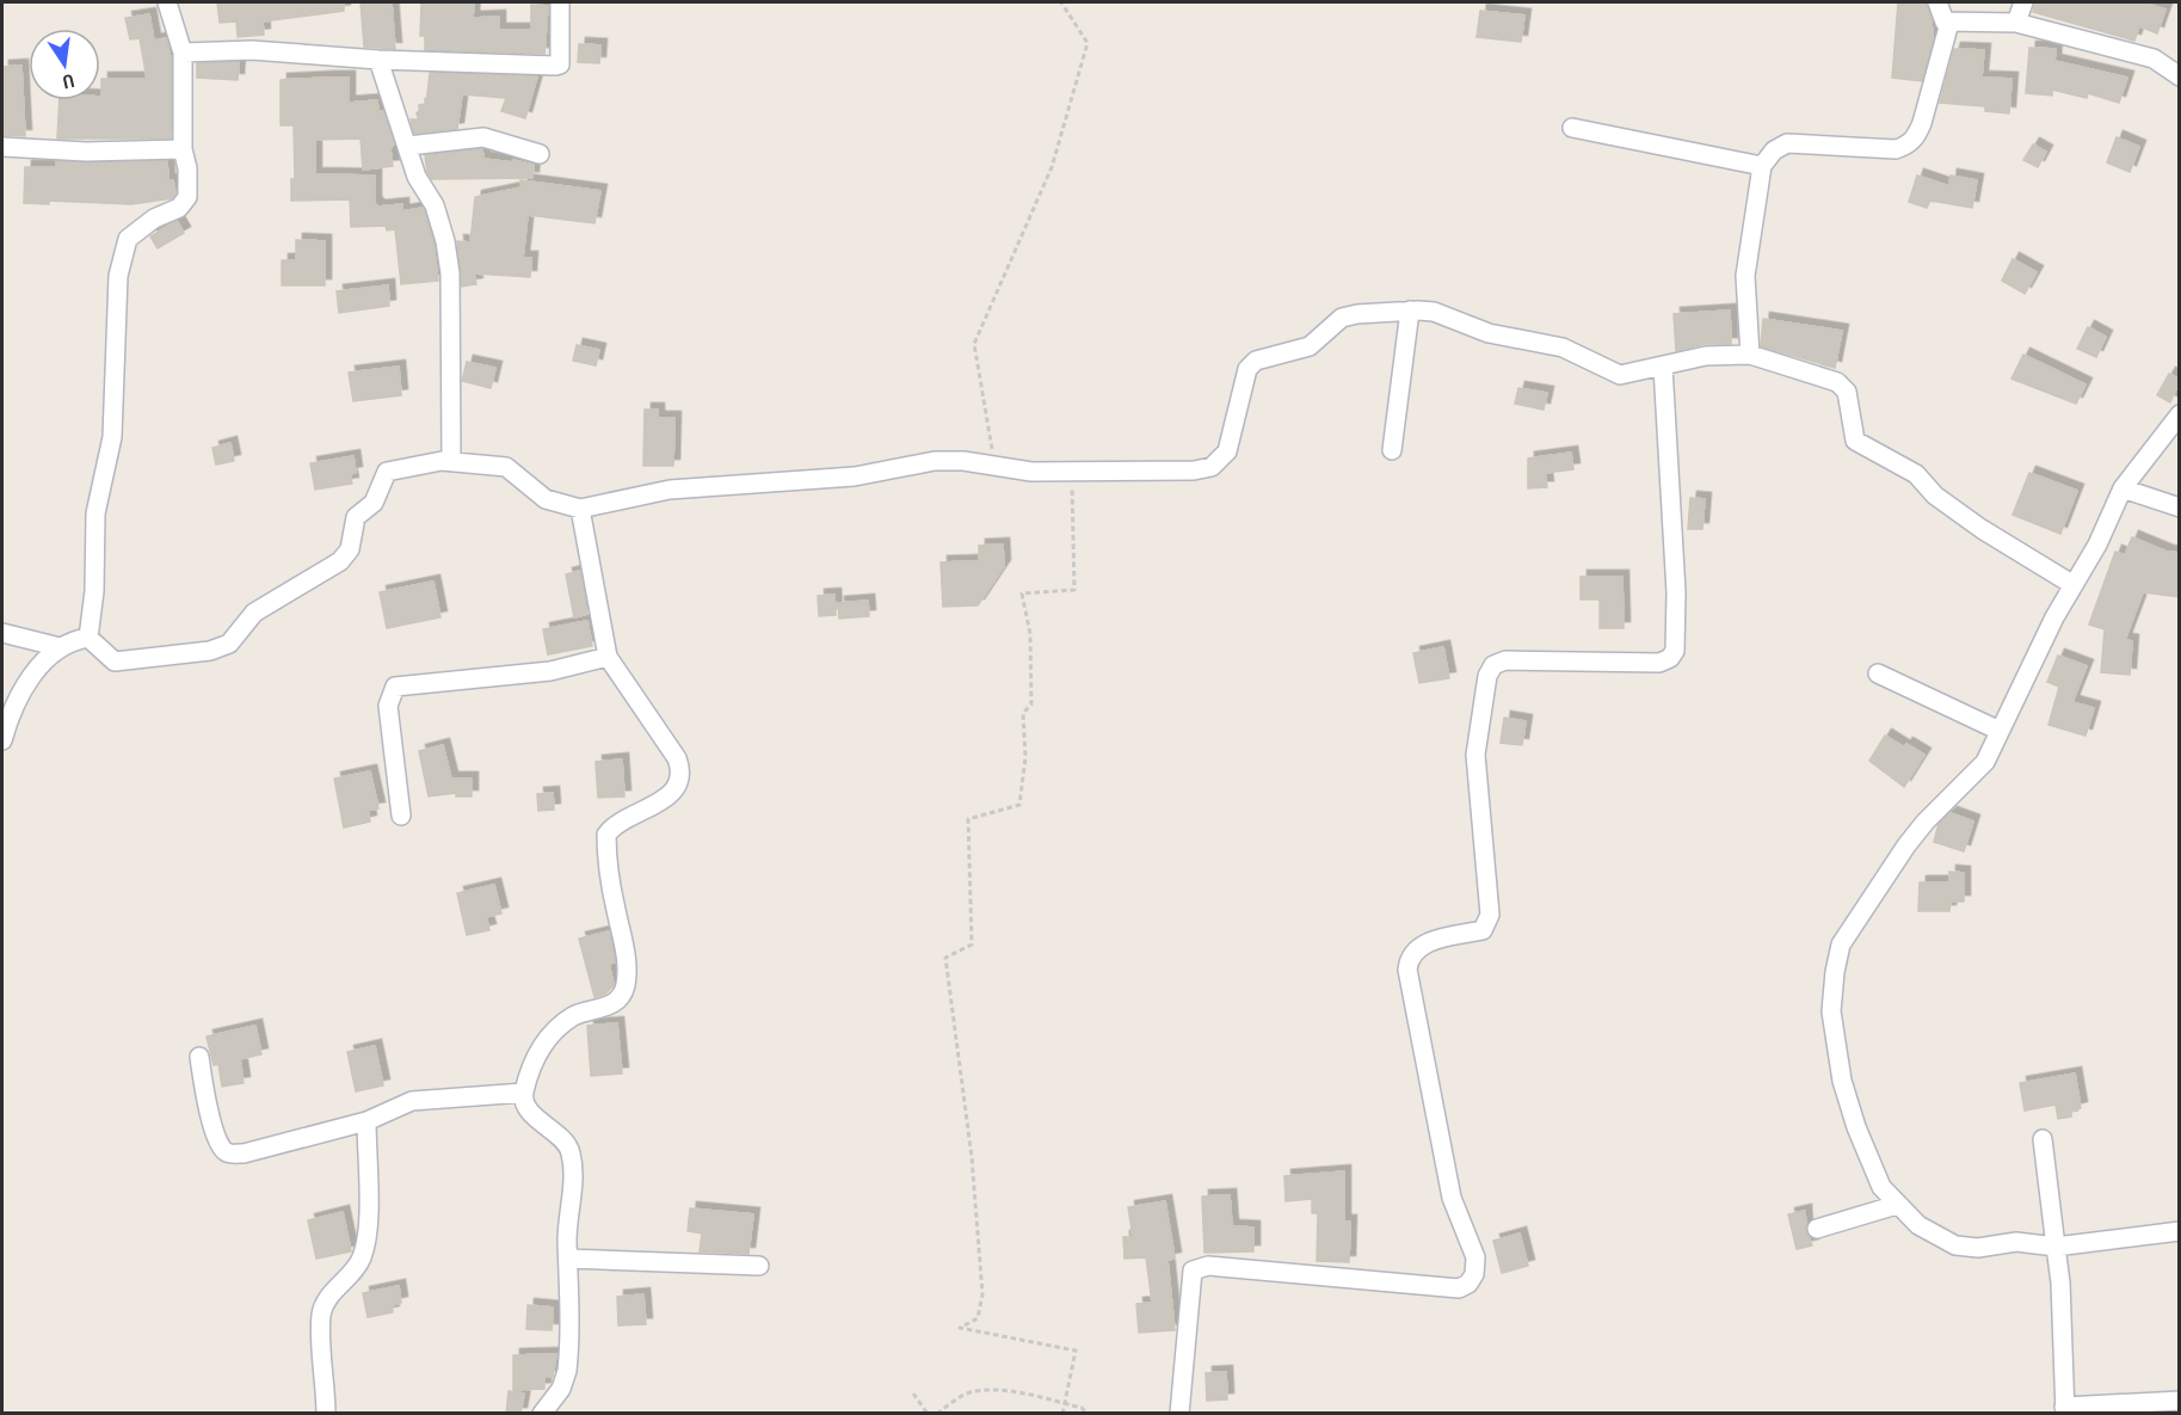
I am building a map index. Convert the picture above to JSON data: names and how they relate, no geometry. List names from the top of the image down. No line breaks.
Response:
{"north":"bottom"}
